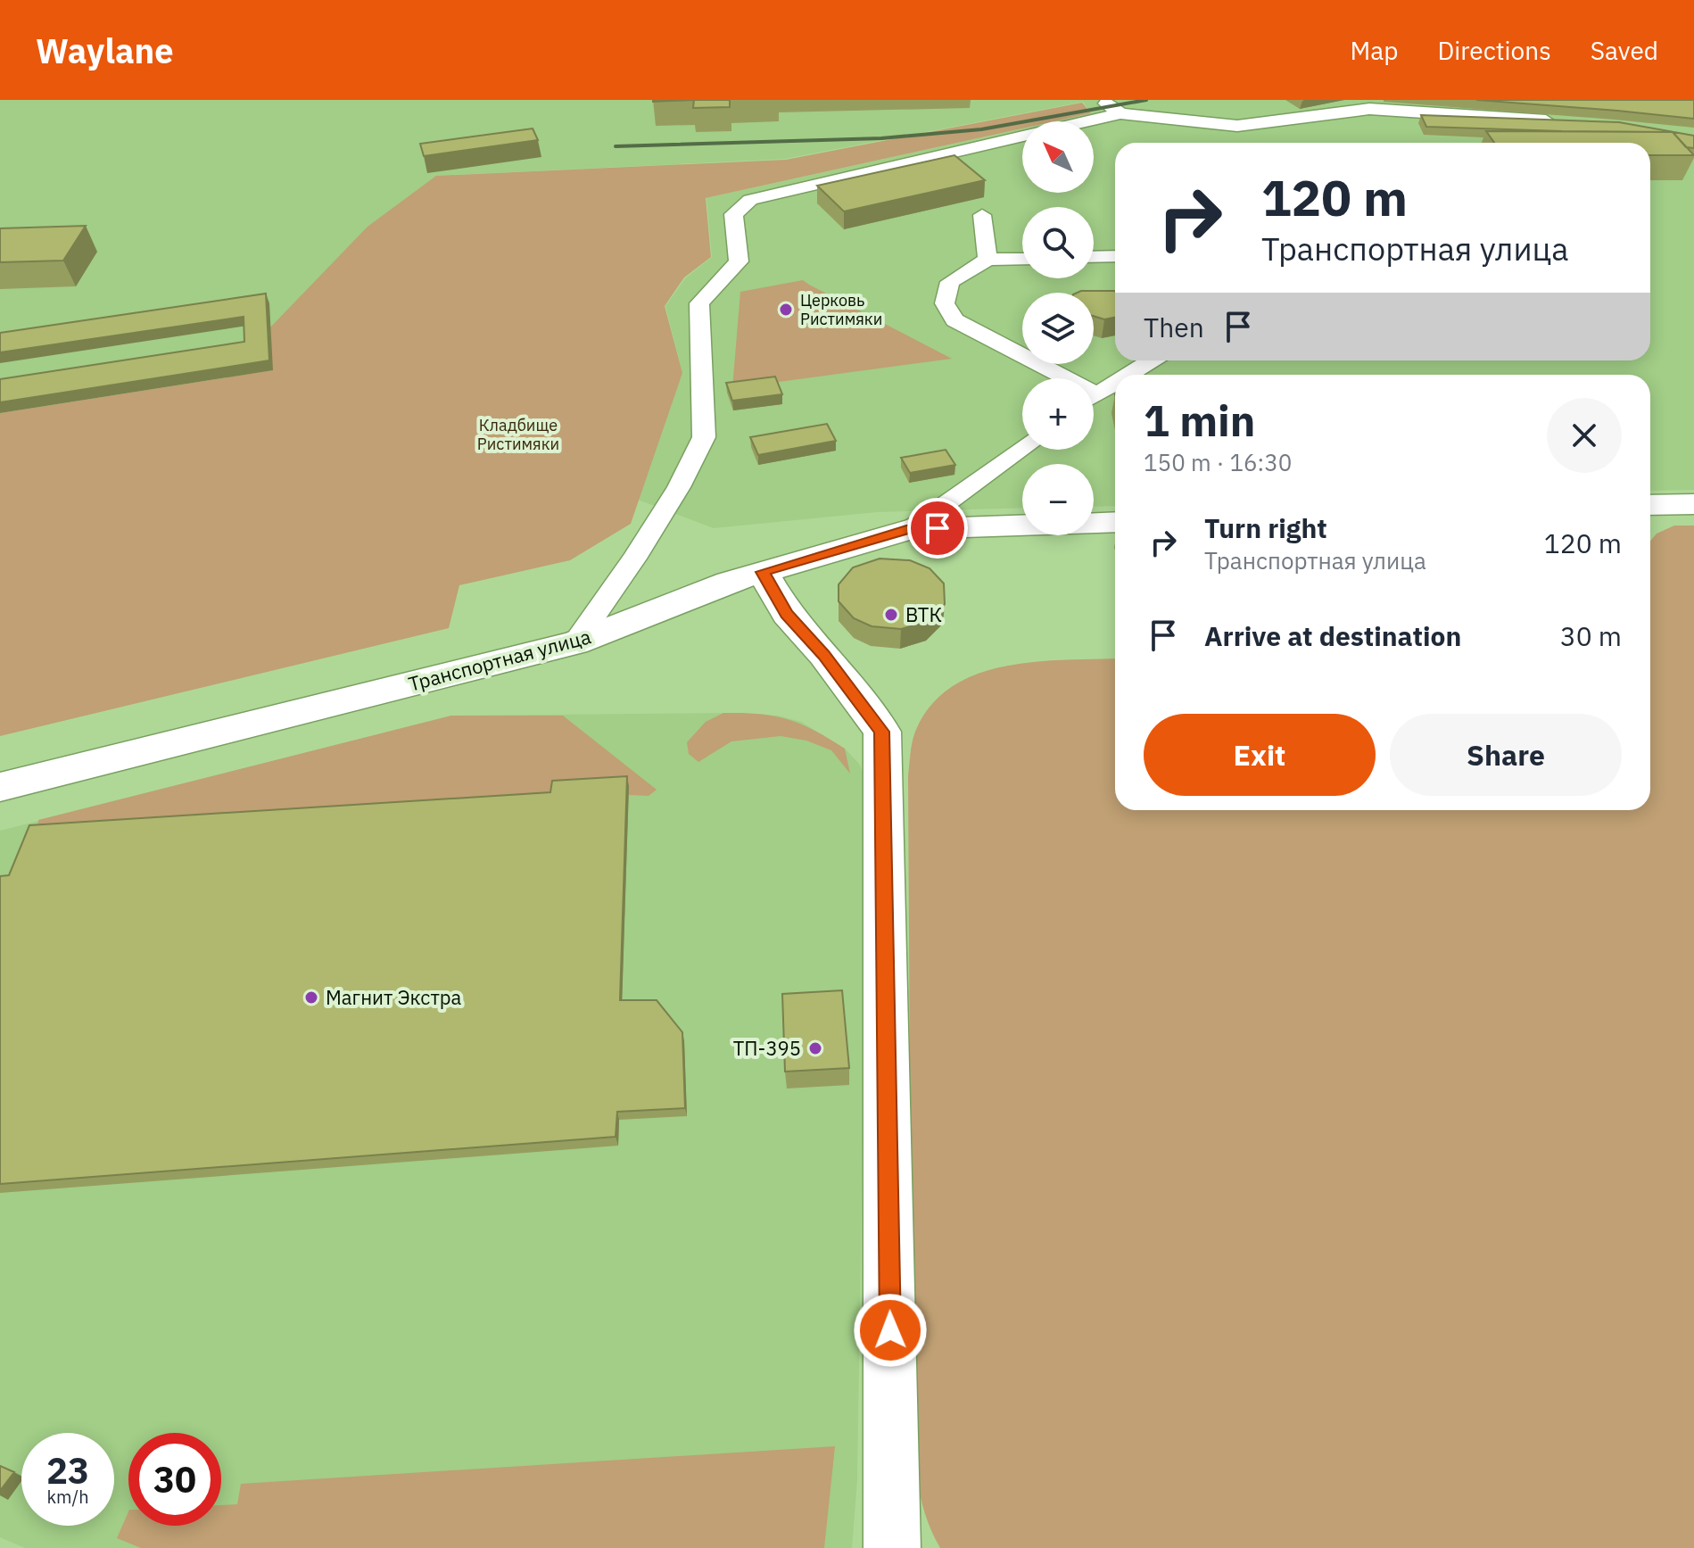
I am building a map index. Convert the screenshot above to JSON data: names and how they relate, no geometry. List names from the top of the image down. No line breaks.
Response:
{"streets":{"street":["Транспортная улица"]},"parks":["Кладбище Ристимяки"],"places":["Церковь Ристимяки","ВТК","Магнит Экстра","ТП-395"],"north":"top left","page":{"header":"Waylane","nav":["Map","Directions","Saved"],"map_buttons":["+","−"],"turn":["120 m","Транспортная улица"],"then":"Then","heading":["1 min","150 m · 16:30"],"list":[{"name":"Turn right","note":"Транспортная улица","value":"120 m"},{"name":"Arrive at destination","value":"30 m"}],"buttons":["Exit","Share"],"speed":"23 km/h","limit":"30"}}
